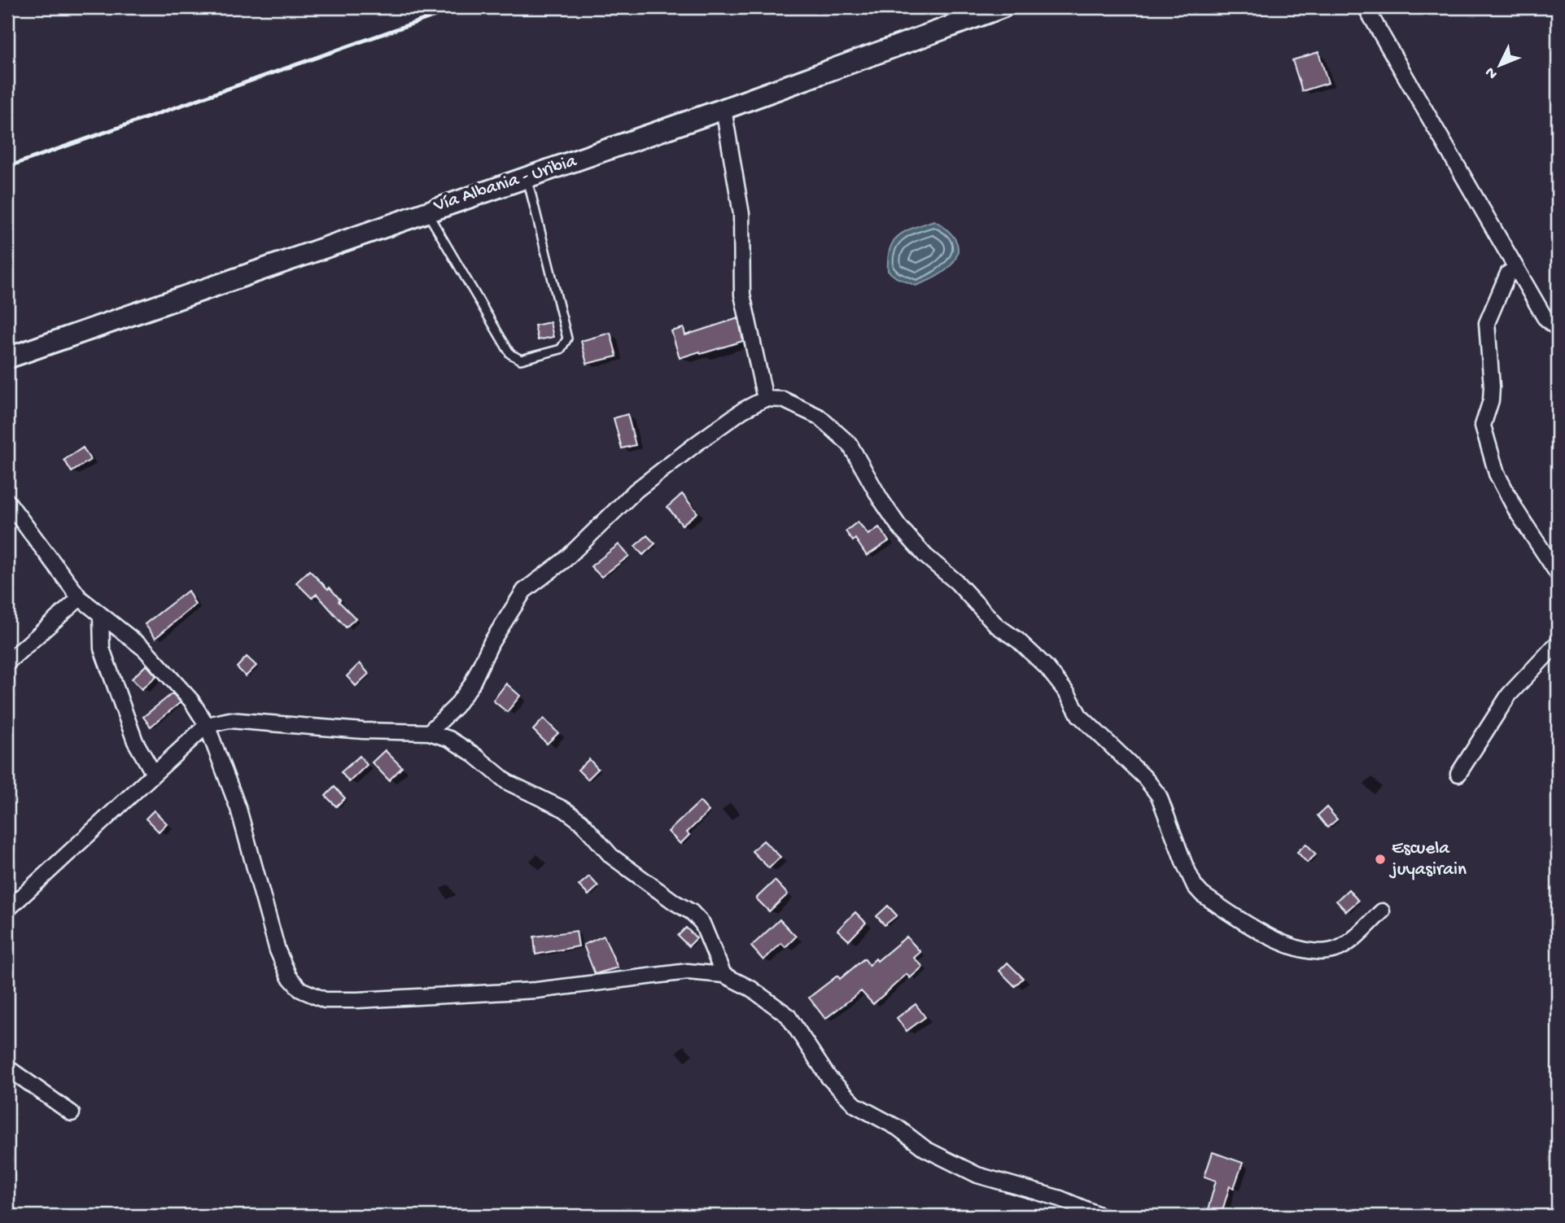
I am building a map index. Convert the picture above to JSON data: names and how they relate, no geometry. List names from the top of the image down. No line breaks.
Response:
{"streets":{"main road":["Vía Albania - Uribia"]},"places":["Escuela juyasirain"],"north":"bottom left"}
